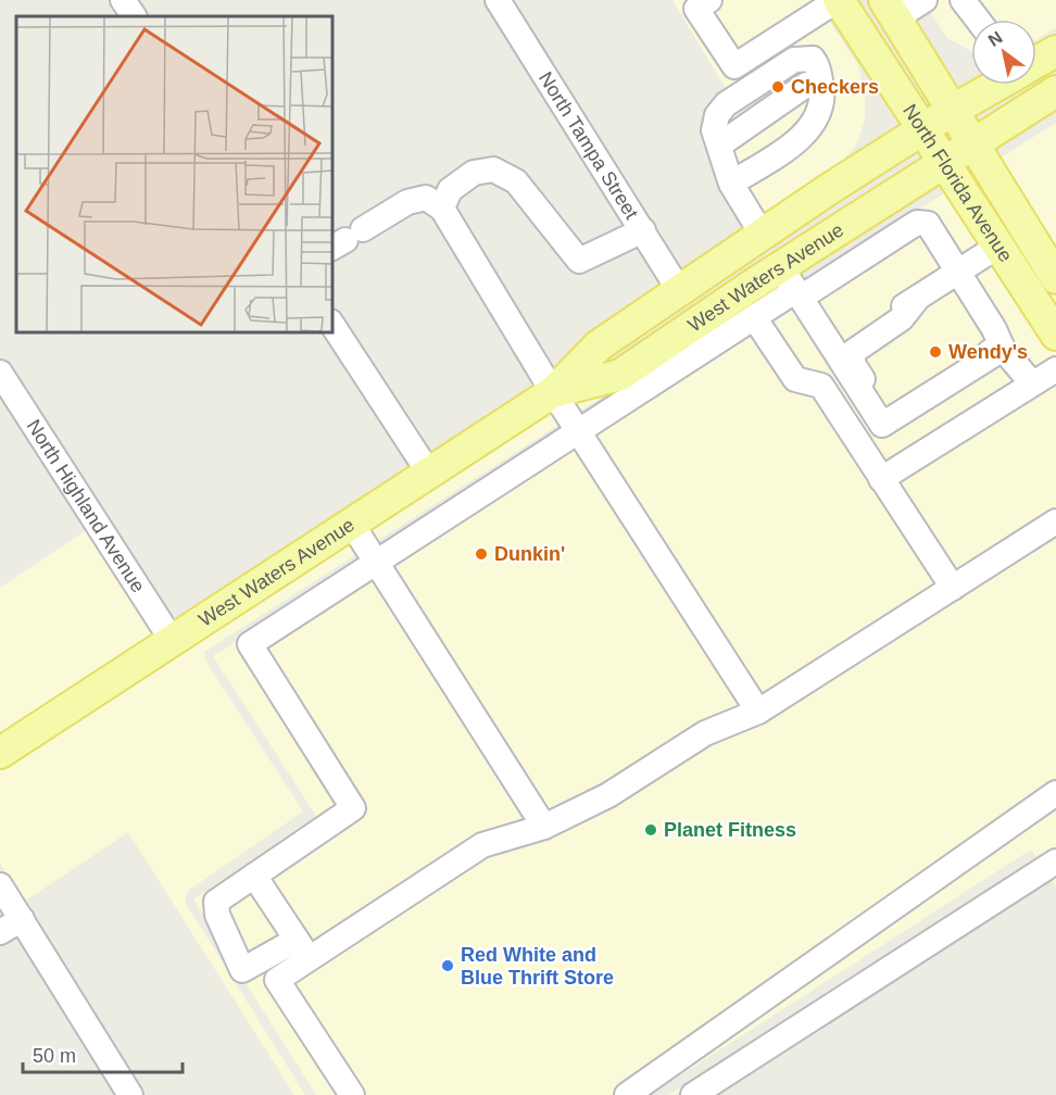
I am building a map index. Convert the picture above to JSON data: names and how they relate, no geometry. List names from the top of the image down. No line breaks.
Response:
{"streets":{"main road":["North Florida Avenue","West Waters Avenue"],"street":["North Tampa Street","North Highland Avenue"]},"crossings":[["North Tampa Street","West Waters Avenue"],["North Florida Avenue","West Waters Avenue"],["West Waters Avenue","North Highland Avenue"]],"places":["Checkers","Wendy's","Dunkin'","Planet Fitness","Red White and Blue Thrift Store"],"scale_bar":"50 m","north":"top left"}
